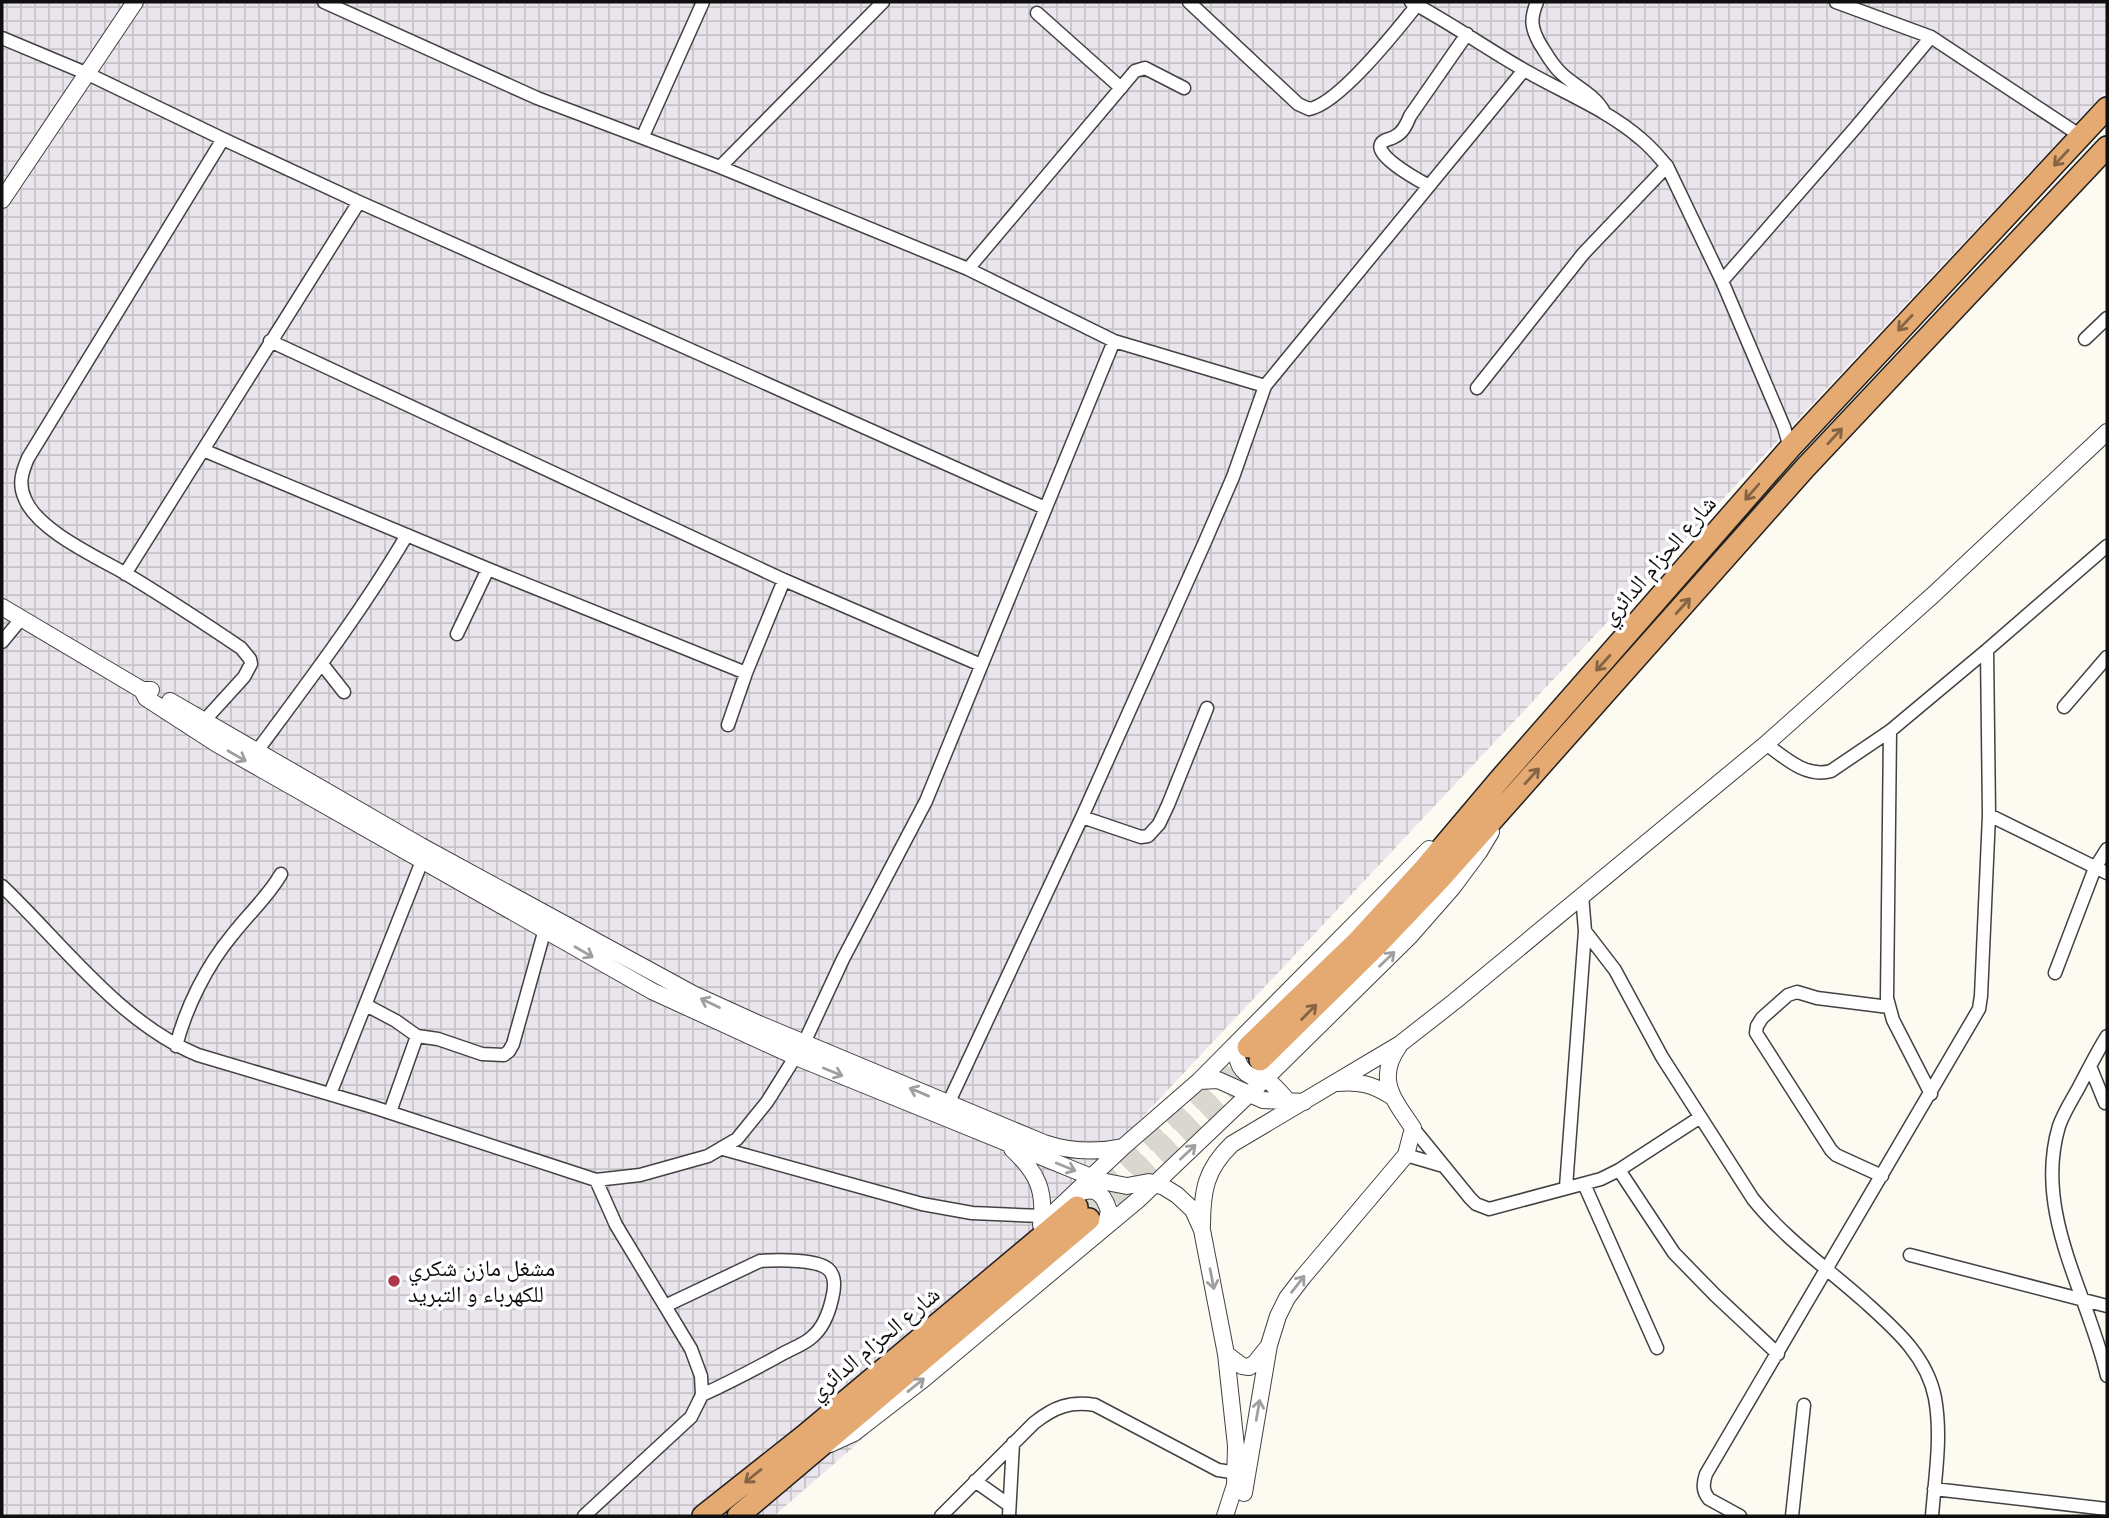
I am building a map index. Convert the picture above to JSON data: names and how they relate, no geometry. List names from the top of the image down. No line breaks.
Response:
{"streets":{"highway":["شارع الحزام الدائري"]},"places":["مشغل مازن شكري للكهرباء و التبريد"]}
